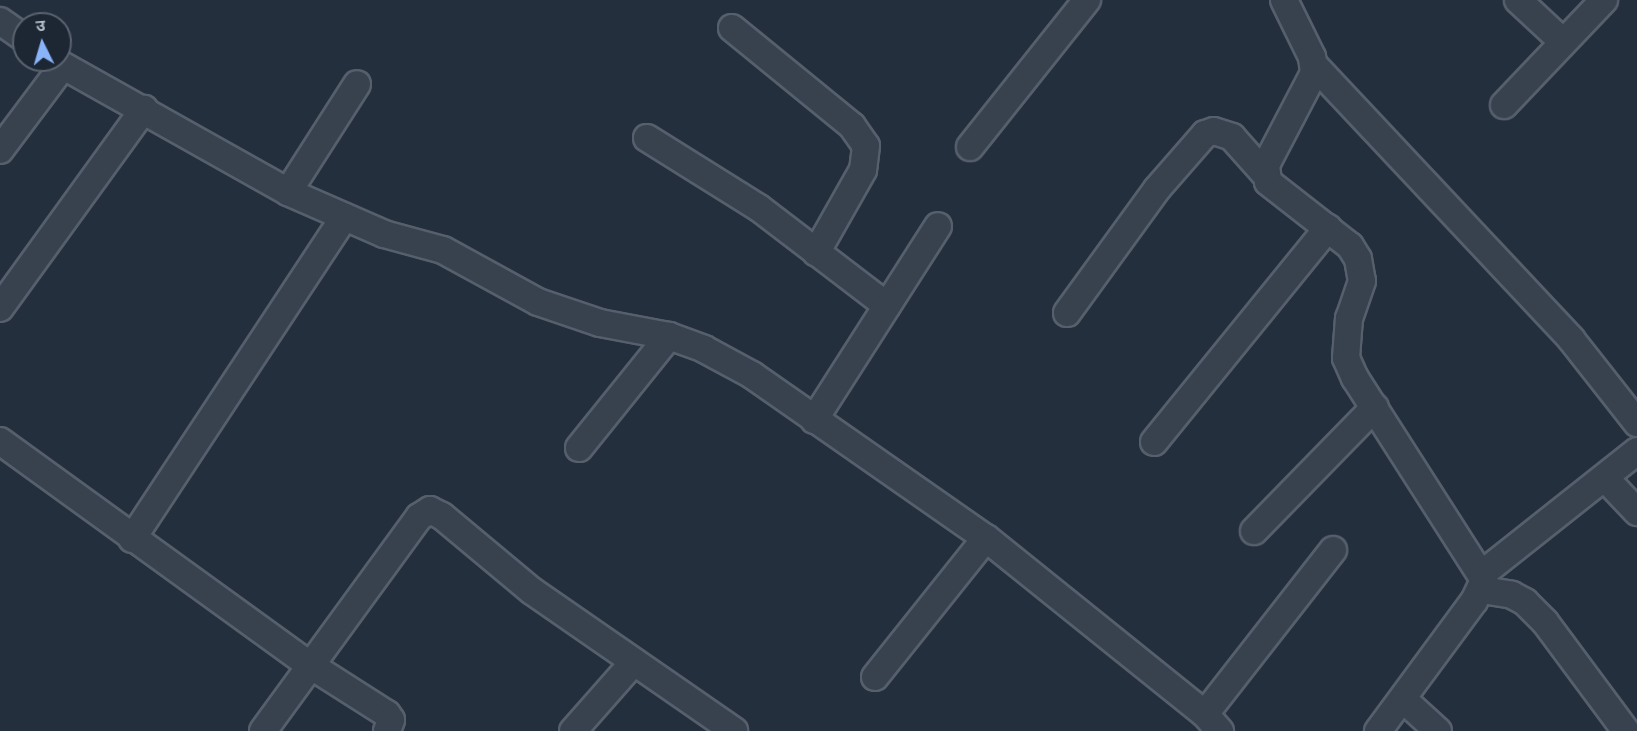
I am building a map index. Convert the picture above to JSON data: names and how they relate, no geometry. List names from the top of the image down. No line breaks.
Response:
{"north":"top"}
